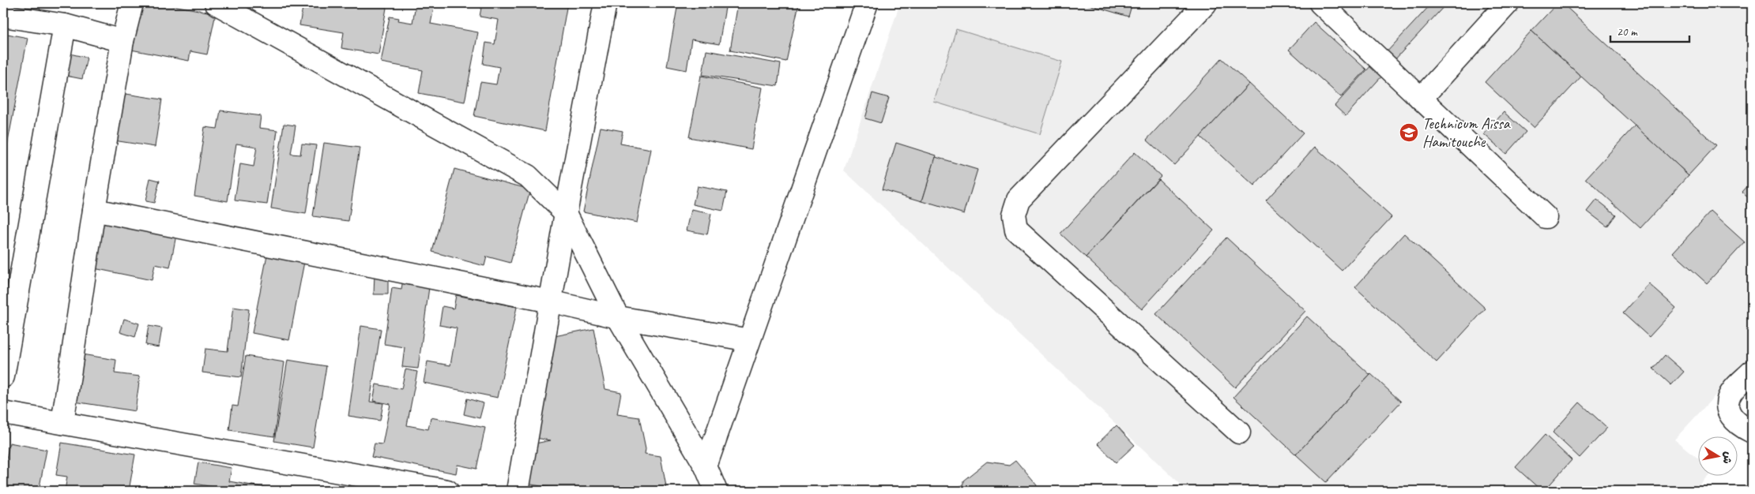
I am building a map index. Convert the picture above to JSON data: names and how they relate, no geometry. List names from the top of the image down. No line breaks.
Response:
{"places":{"school or university":["Technicum Aïssa Hamitouche"]},"scale_bar":"20 m","north":"right"}
